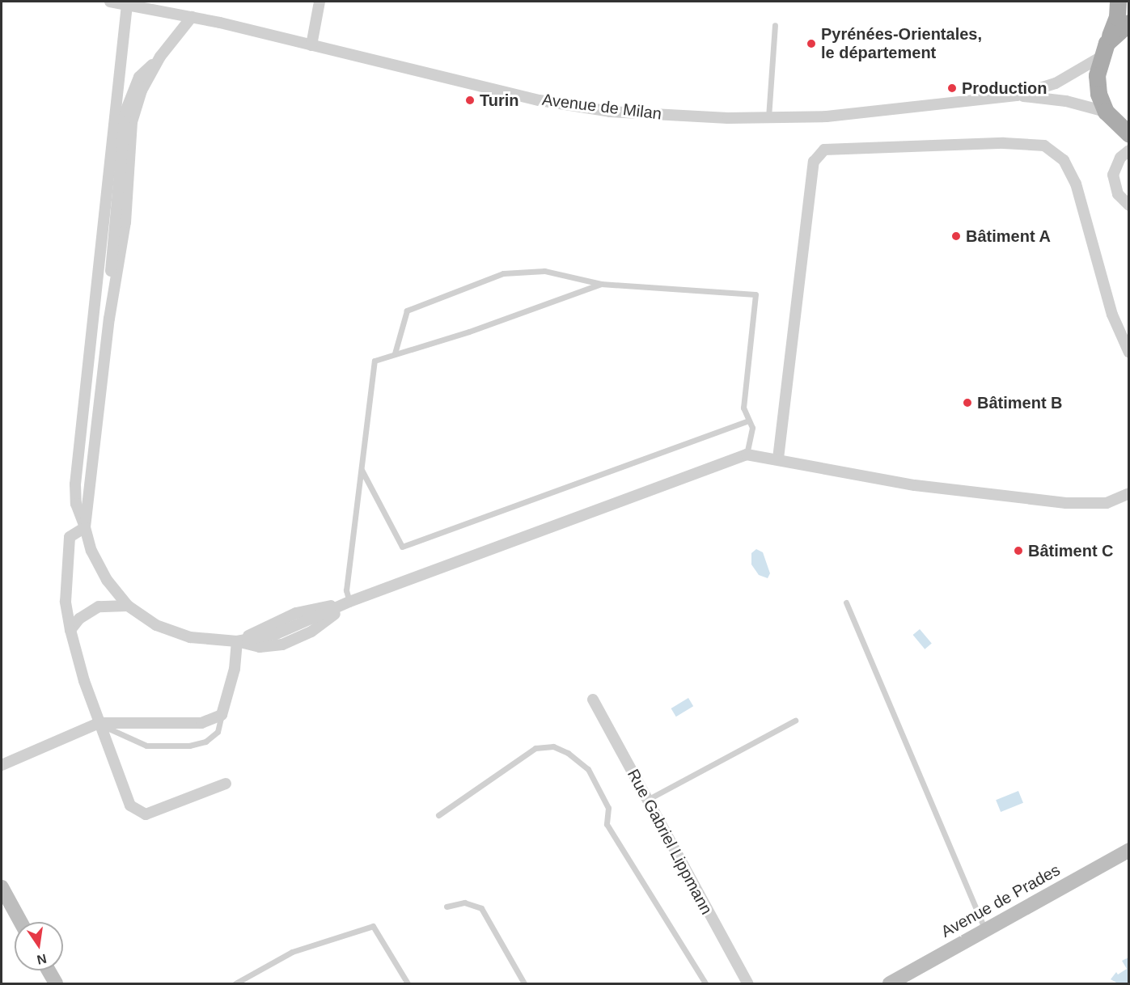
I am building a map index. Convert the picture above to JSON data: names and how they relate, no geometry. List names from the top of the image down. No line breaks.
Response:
{"streets":{"main road":["Avenue de Prades"],"street":["Avenue de Milan","Rue Gabriel Lippmann"]},"places":["Pyrénées-Orientales, le département","Production","Turin","Bâtiment A","Bâtiment B","Bâtiment C"],"north":"bottom"}
